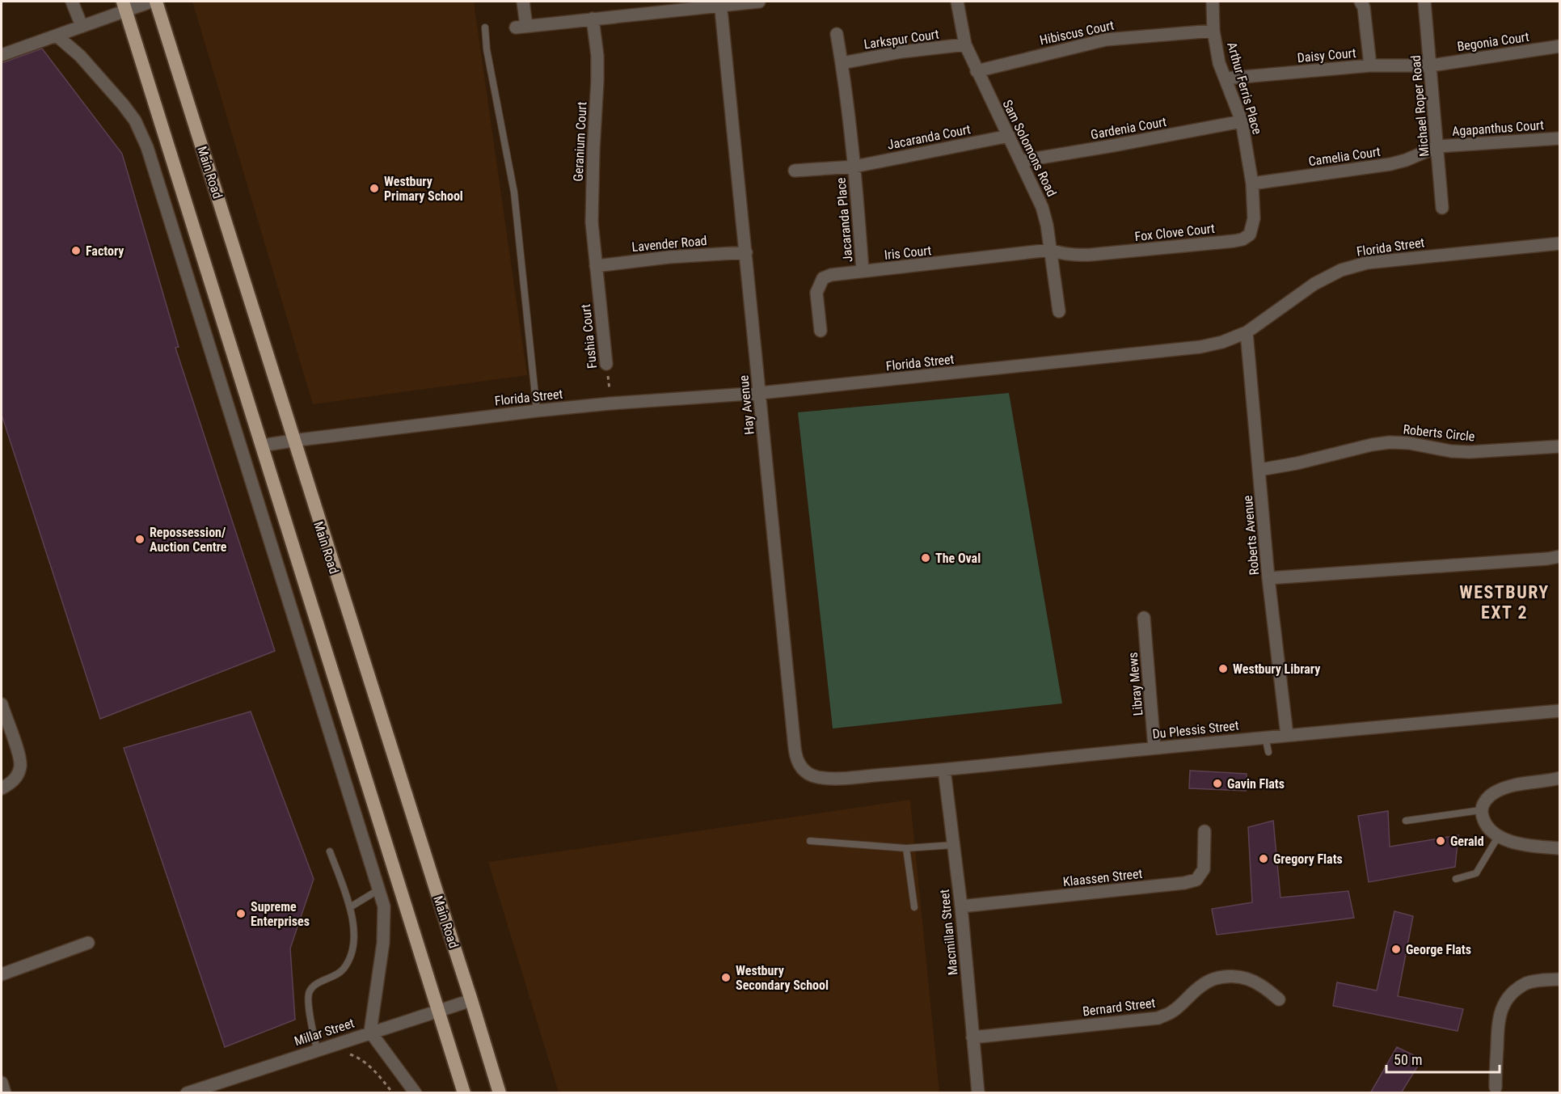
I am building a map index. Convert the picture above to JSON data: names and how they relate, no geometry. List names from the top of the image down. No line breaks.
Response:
{"streets":{"main road":["Main Road"],"street":["Hibiscus Court","Larkspur Court","Begonia Court","Daisy Court","Arthur Ferris Place","Michael Roper Road","Gardenia Court","Agapanthus Court","Jacaranda Court","Geranium Court","Sam Solomons Road","Camelia Court","Jacaranda Place","Fox Clove Court","Lavender Road","Florida Street","Iris Court","Fushia Court","Hay Avenue","Roberts Circle","Roberts Avenue","Libray Mews","Du Plessis Street","Klaassen Street","Macmillan Street","Bernard Street","Millar Street"]},"crossings":[["Hibiscus Court","Arthur Ferris Place"],["Hibiscus Court","Sam Solomons Road"],["Larkspur Court","Sam Solomons Road"],["Begonia Court","Daisy Court"],["Begonia Court","Michael Roper Road"],["Daisy Court","Arthur Ferris Place"],["Daisy Court","Michael Roper Road"],["Arthur Ferris Place","Gardenia Court"],["Arthur Ferris Place","Camelia Court"],["Arthur Ferris Place","Fox Clove Court"],["Michael Roper Road","Agapanthus Court"],["Michael Roper Road","Camelia Court"],["Gardenia Court","Sam Solomons Road"],["Agapanthus Court","Camelia Court"],["Jacaranda Court","Sam Solomons Road"],["Jacaranda Court","Jacaranda Place"],["Geranium Court","Lavender Road"],["Geranium Court","Fushia Court"],["Sam Solomons Road","Fox Clove Court"],["Sam Solomons Road","Iris Court"],["Camelia Court","Fox Clove Court"],["Main Road","Florida Street"],["Main Road","Millar Street"],["Jacaranda Place","Iris Court"],["Fox Clove Court","Iris Court"],["Lavender Road","Fushia Court"],["Lavender Road","Hay Avenue"],["Florida Street","Fushia Court"],["Florida Street","Hay Avenue"],["Florida Street","Roberts Avenue"],["Hay Avenue","Du Plessis Street"],["Roberts Circle","Roberts Avenue"],["Roberts Avenue","Du Plessis Street"],["Libray Mews","Du Plessis Street"],["Du Plessis Street","Macmillan Street"],["Klaassen Street","Macmillan Street"],["Macmillan Street","Bernard Street"]],"districts":["WESTBURY EXT 2"],"places":["Westbury Primary School","Factory","Repossession/ Auction Centre","The Oval","Westbury Library","Gavin Flats","Gerald","Gregory Flats","Supreme Enterprises","George Flats","Westbury Secondary School"],"scale_bar":"50 m"}
